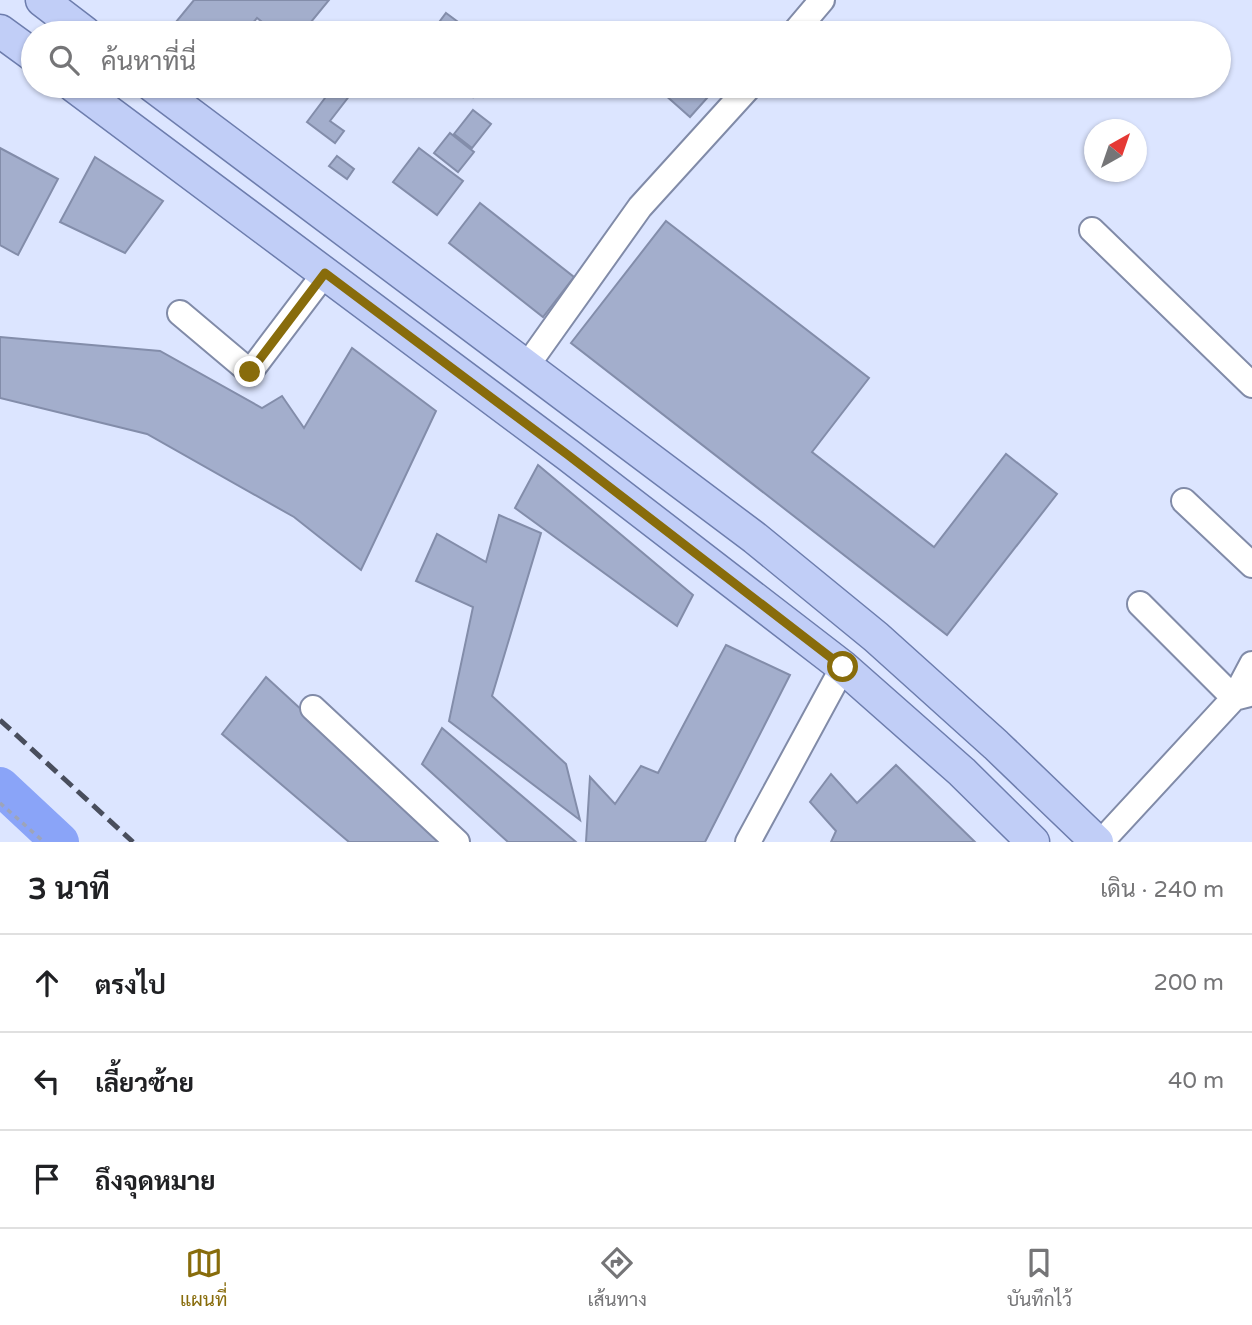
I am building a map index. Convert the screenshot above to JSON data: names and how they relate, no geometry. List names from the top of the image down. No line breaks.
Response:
{"north":"top right","page":{"search":"ค้นหาที่นี่","heading":["3 นาที","เดิน · 240 m"],"list":[["ตรงไป","200 m"],["เลี้ยวซ้าย","40 m"],"ถึงจุดหมาย"],"nav":["แผนที่","เส้นทาง","บันทึกไว้"]}}
